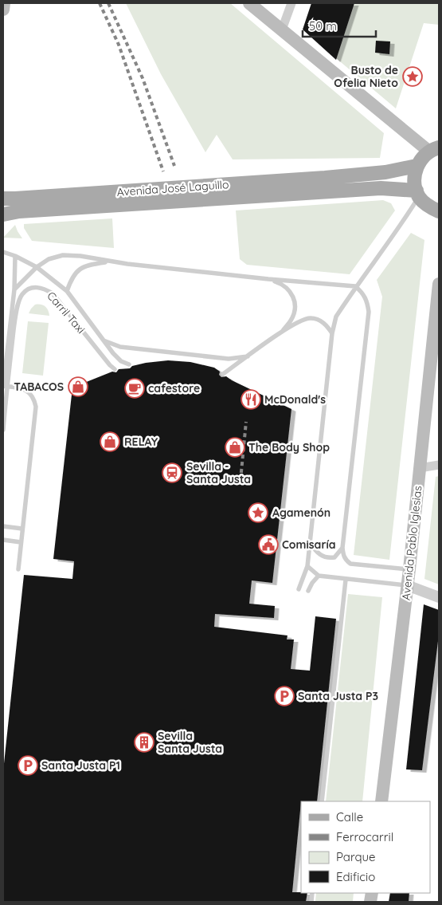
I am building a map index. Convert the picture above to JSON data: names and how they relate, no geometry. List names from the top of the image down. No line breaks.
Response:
{"streets":{"main road":["Avenida José Laguillo","Avenida Pablo Iglesias"],"lane":["Carril Taxi"]},"places":{"place":["Busto de Ofelia Nieto","Agamenón"],"shop":["TABACOS","RELAY","The Body Shop"],"cafe":["cafestore"],"restaurant":["McDonald's"],"station":["Sevilla - Santa Justa"],"public building":["Comisaría"],"parking":["Santa Justa P3","Santa Justa P1"],"building":["Sevilla Santa Justa"]},"legend":["Calle","Ferrocarril","Parque","Edificio"],"scale_bar":"50 m"}
